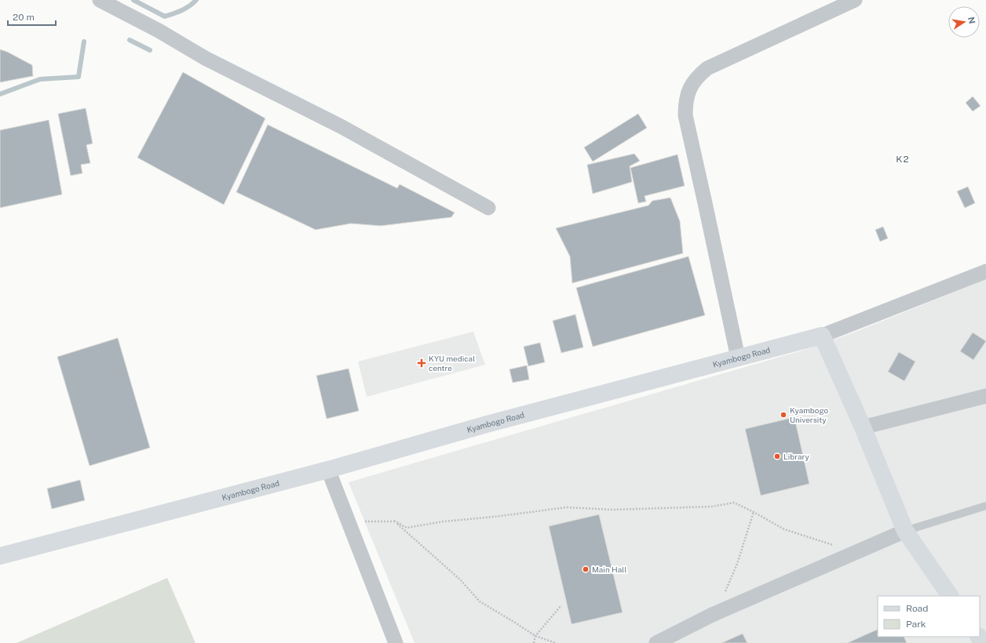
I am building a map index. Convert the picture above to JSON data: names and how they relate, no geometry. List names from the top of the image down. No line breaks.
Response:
{"streets":{"street":["Kyambogo Road"]},"districts":["K2"],"places":{"health":["KYU medical centre"],"other":["Kyambogo University","Library","Main Hall"]},"legend":["Road","Park"],"scale_bar":"20 m","north":"right"}
